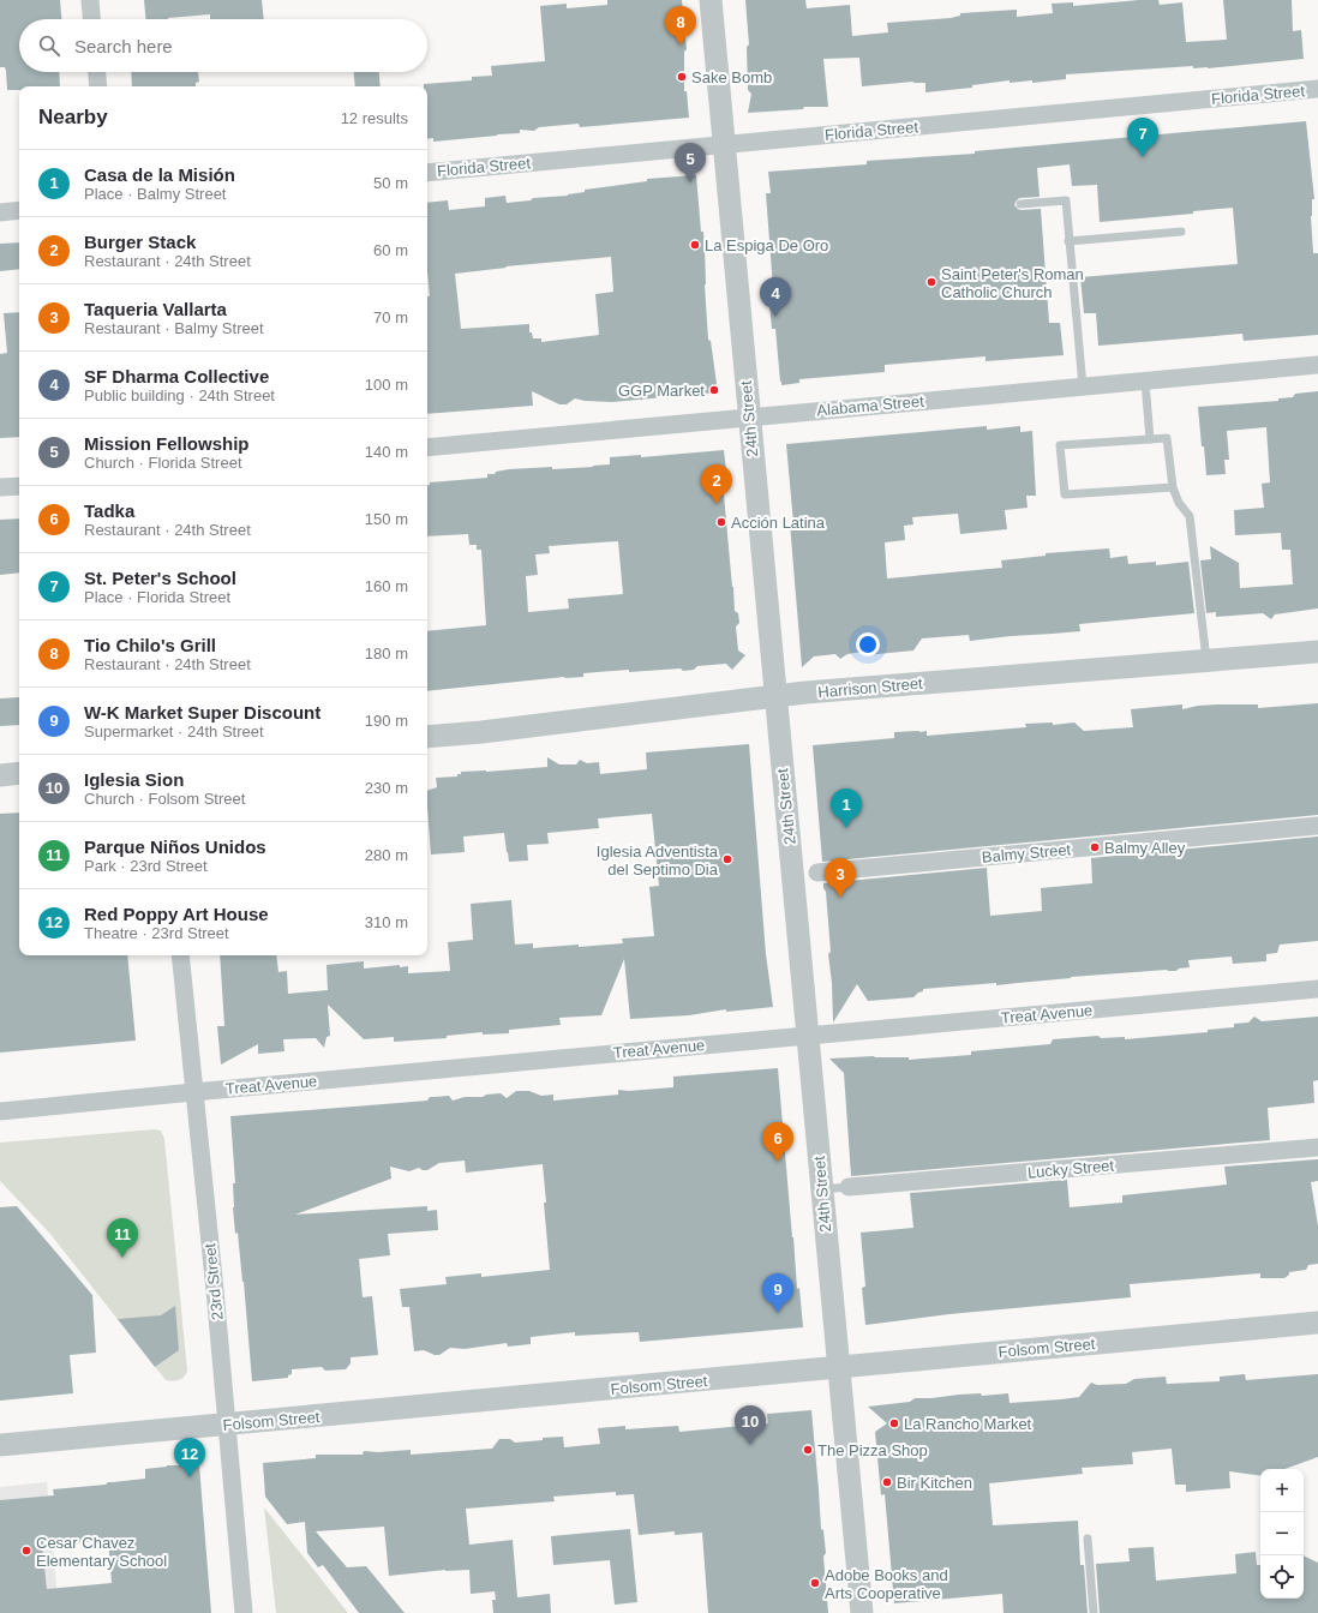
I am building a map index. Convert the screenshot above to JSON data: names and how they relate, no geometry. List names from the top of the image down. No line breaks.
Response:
{"streets":{"street":["Florida Street","Alabama Street","24th Street","Harrison Street","Balmy Street","Treat Avenue","Lucky Street","23rd Street","Folsom Street"]},"crossings":[["Florida Street","24th Street"],["Alabama Street","24th Street"],["24th Street","Harrison Street"],["24th Street","Balmy Street"],["24th Street","Treat Avenue"],["24th Street","Lucky Street"],["24th Street","Folsom Street"],["Treat Avenue","23rd Street"],["23rd Street","Folsom Street"]],"places":["Sake Bomb","La Espiga De Oro","Saint Peter's Roman Catholic Church","GGP Market","Acción Latina","Balmy Alley","Iglesia Adventista del Septimo Dia","La Rancho Market","The Pizza Shop","Bir Kitchen","Cesar Chavez Elementary School","Adobe Books and Arts Cooperative"],"page":{"pins":["8","7","5","4","2","1","3","6","11","9","10","12"],"search":"Search here","heading":["Nearby","12 results"],"list":[{"mark":"1","name":"Casa de la Misión","note":"Place · Balmy Street","value":"50 m"},{"mark":"2","name":"Burger Stack","note":"Restaurant · 24th Street","value":"60 m"},{"mark":"3","name":"Taqueria Vallarta","note":"Restaurant · Balmy Street","value":"70 m"},{"mark":"4","name":"SF Dharma Collective","note":"Public building · 24th Street","value":"100 m"},{"mark":"5","name":"Mission Fellowship","note":"Church · Florida Street","value":"140 m"},{"mark":"6","name":"Tadka","note":"Restaurant · 24th Street","value":"150 m"},{"mark":"7","name":"St. Peter's School","note":"Place · Florida Street","value":"160 m"},{"mark":"8","name":"Tio Chilo's Grill","note":"Restaurant · 24th Street","value":"180 m"},{"mark":"9","name":"W-K Market Super Discount","note":"Supermarket · 24th Street","value":"190 m"},{"mark":"10","name":"Iglesia Sion","note":"Church · Folsom Street","value":"230 m"},{"mark":"11","name":"Parque Niños Unidos","note":"Park · 23rd Street","value":"280 m"},{"mark":"12","name":"Red Poppy Art House","note":"Theatre · 23rd Street","value":"310 m"}],"map_buttons":["+","−"]}}
